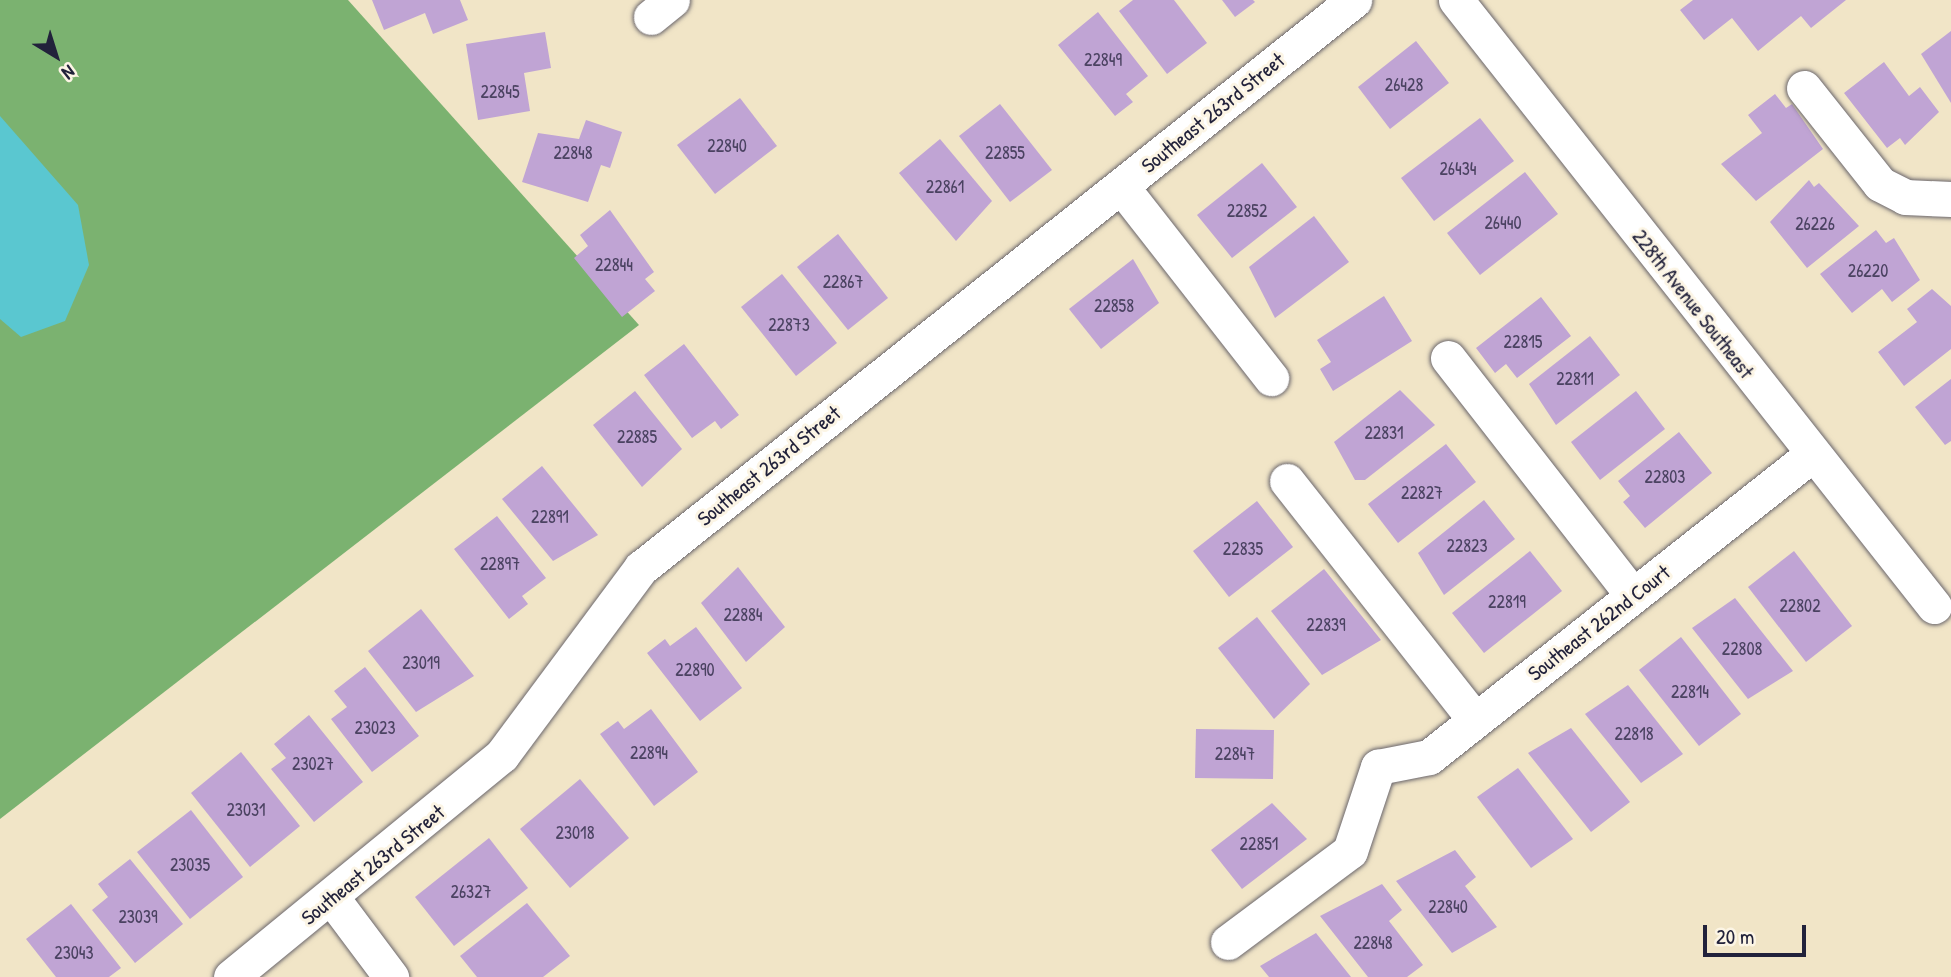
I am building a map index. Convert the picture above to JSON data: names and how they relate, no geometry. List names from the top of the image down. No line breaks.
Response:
{"streets":{"street":["Southeast 263rd Street","228th Avenue Southeast","Southeast 262nd Court"]},"crossings":[["228th Avenue Southeast","Southeast 262nd Court"]],"house_numbers":["22849","26428","22845","22840","22848","22855","26434","22861","22852","26440","26226","22844","26220","22867","22858","22873","22815","22811","22831","22885","22803","22827","22891","22823","22835","22897","22819","22802","22884","22839","22808","23019","22890","22814","23023","22818","22894","22847","23027","23031","23018","22851","23035","26327","22840","23039","22848","23043"],"scale_bar":"20 m","north":"bottom right"}
